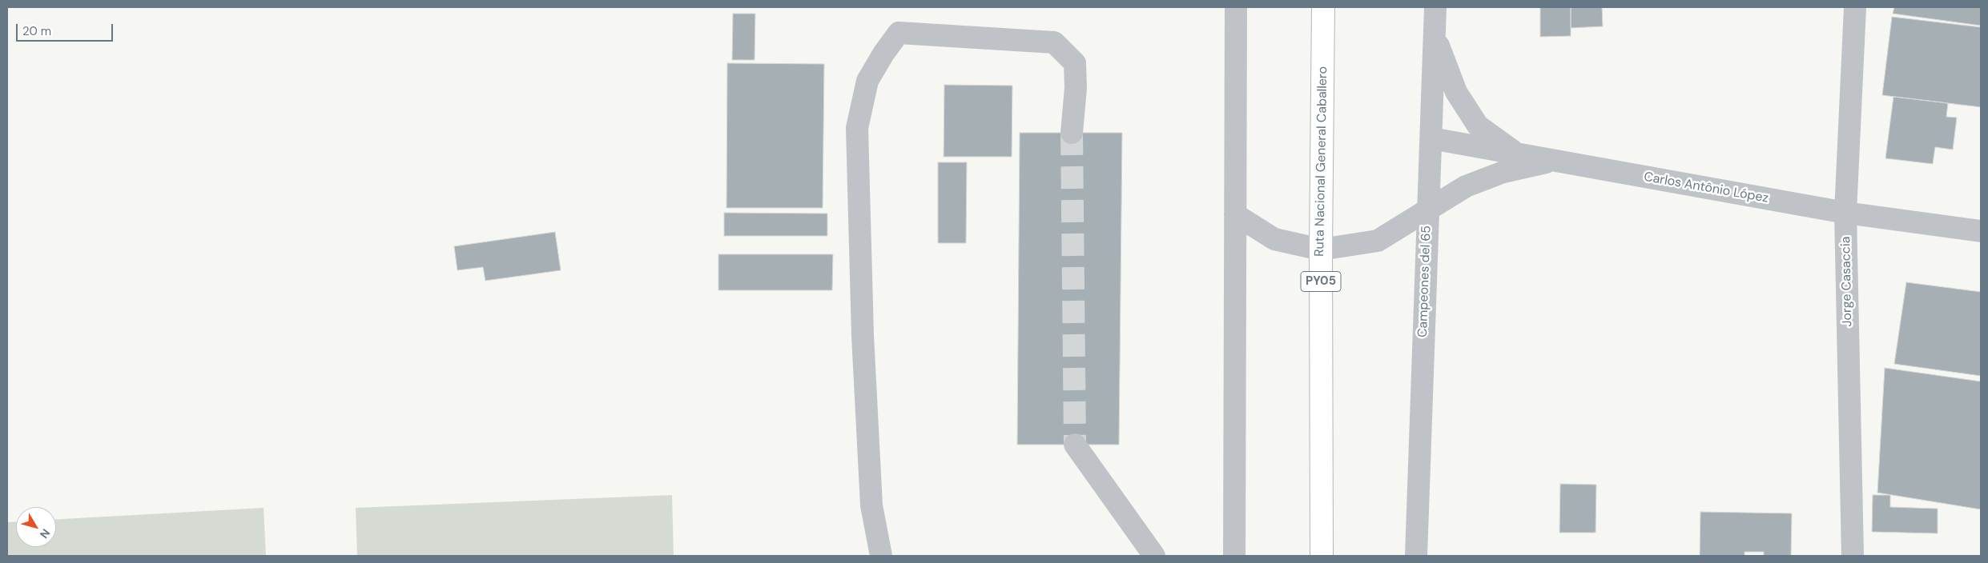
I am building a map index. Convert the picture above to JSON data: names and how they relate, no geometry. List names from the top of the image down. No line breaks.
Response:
{"streets":{"highway":["Ruta Nacional General Caballero","PY05"],"street":["Carlos Antônio López","Campeones del 65","Jorge Casaccia"]},"crossings":[["Carlos Antônio López","Campeones del 65"],["Carlos Antônio López","Jorge Casaccia"]],"scale_bar":"20 m","north":"bottom right"}
